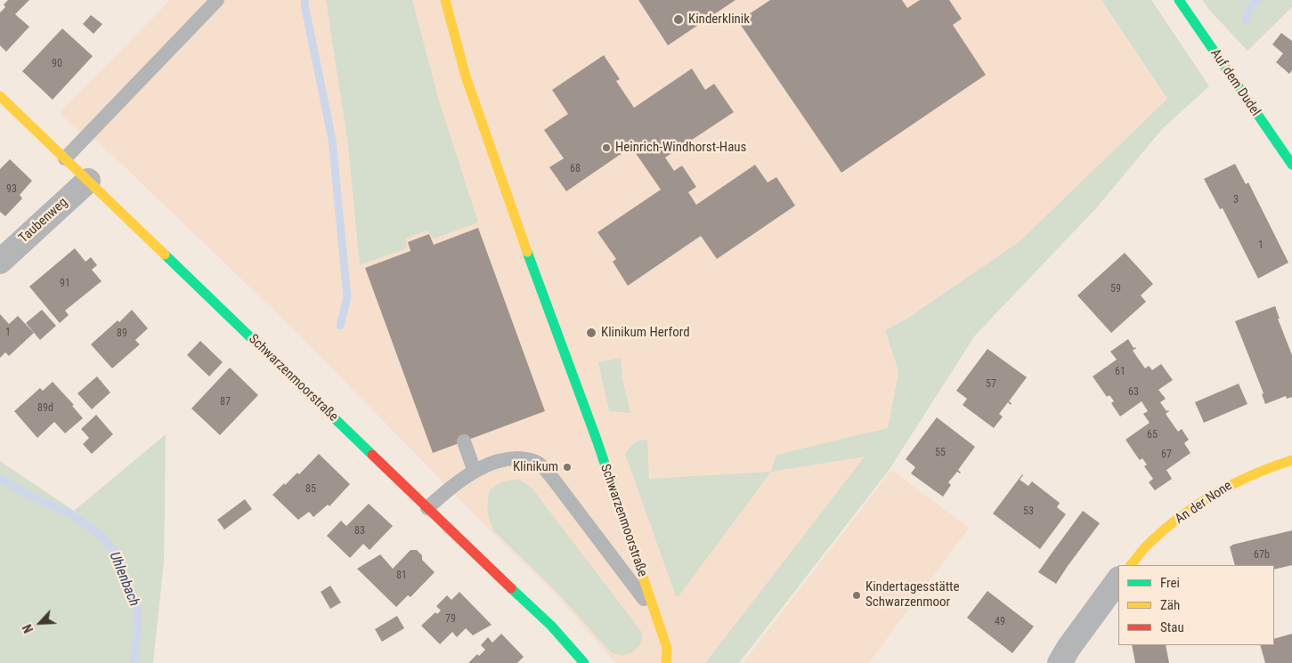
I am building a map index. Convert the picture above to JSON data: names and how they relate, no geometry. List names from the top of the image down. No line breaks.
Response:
{"streets":{"street":["Auf dem Dudel","Taubenweg","Schwarzenmoorstraße","An der None"]},"crossings":[["Taubenweg","Schwarzenmoorstraße"]],"water":["Uhlenbach"],"places":["Kinderklinik","Heinrich-Windhorst-Haus","Klinikum Herford","Klinikum","Kindertagesstätte Schwarzenmoor"],"house_numbers":["90","68","93","3","1","91","59","1","89","61","57","63","87","89d","65","55","67","85","53","83","67b","81","79","49"],"legend":["Frei","Zäh","Stau"],"north":"bottom left"}
